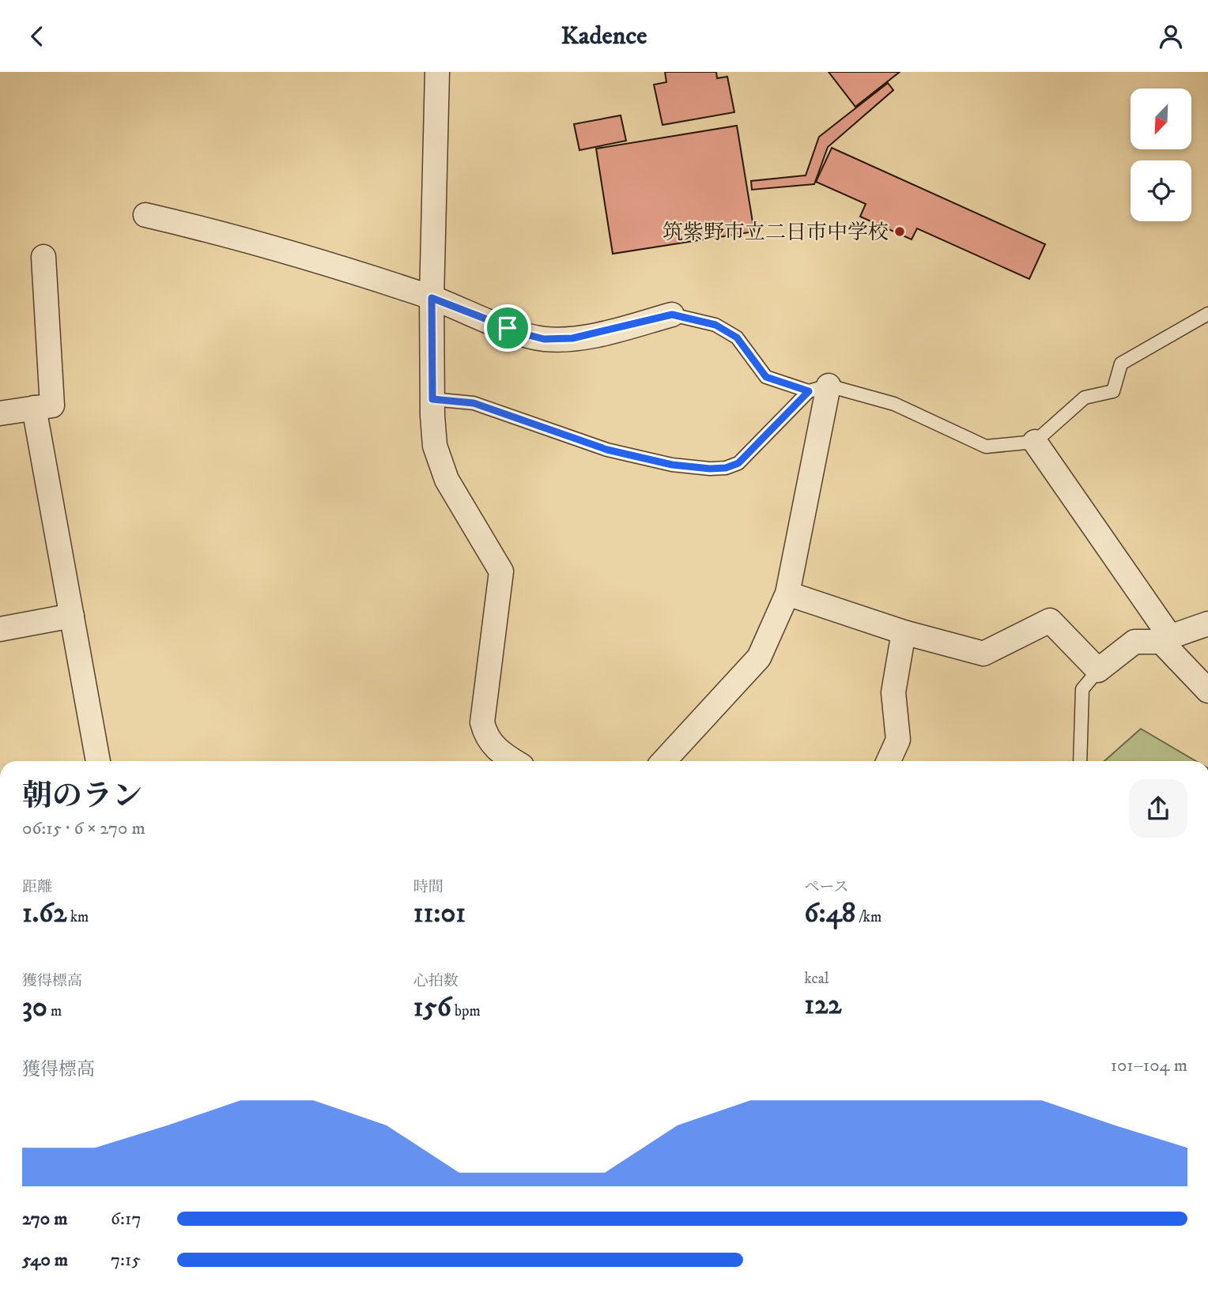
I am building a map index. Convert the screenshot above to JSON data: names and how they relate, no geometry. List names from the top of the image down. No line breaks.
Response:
{"places":["筑紫野市立二日市中学校"],"north":"bottom left","page":{"header":"Kadence","heading":["朝のラン","06:15 · 6 × 270 m"],"stats":[["距離","1.62 km"],["時間","11:01"],["ペース","6:48 /km"],["獲得標高","30 m"],["心拍数","156 bpm"],["kcal","122"]],"chart":["獲得標高","101–104 m"],"list":[{"name":"270 m","note":"6:17"},{"name":"540 m","note":"7:15"}]}}
